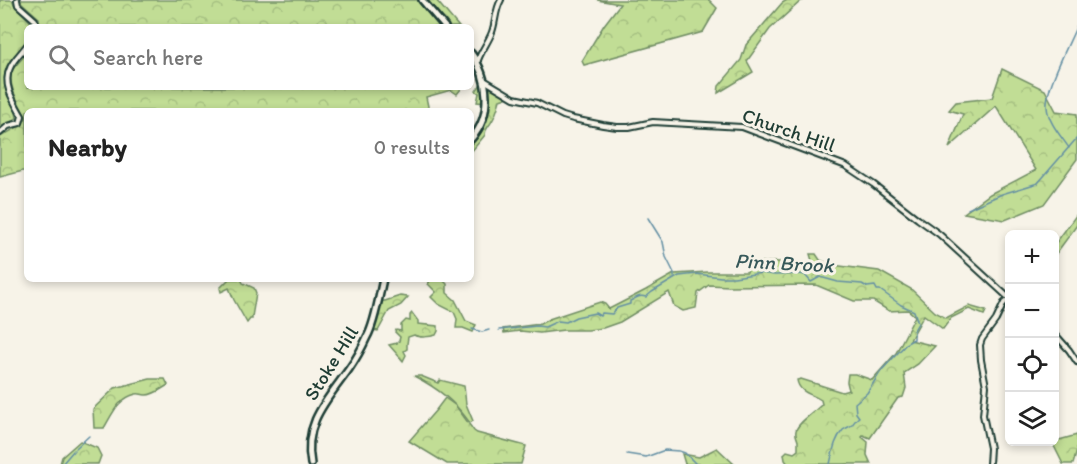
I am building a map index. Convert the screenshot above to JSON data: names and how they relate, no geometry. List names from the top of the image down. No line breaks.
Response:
{"streets":{"street":["Church Hill","Stoke Hill"]},"water":["Pinn Brook"],"page":{"search":"Search here","heading":["Nearby","0 results"],"map_buttons":["+","−"]}}
